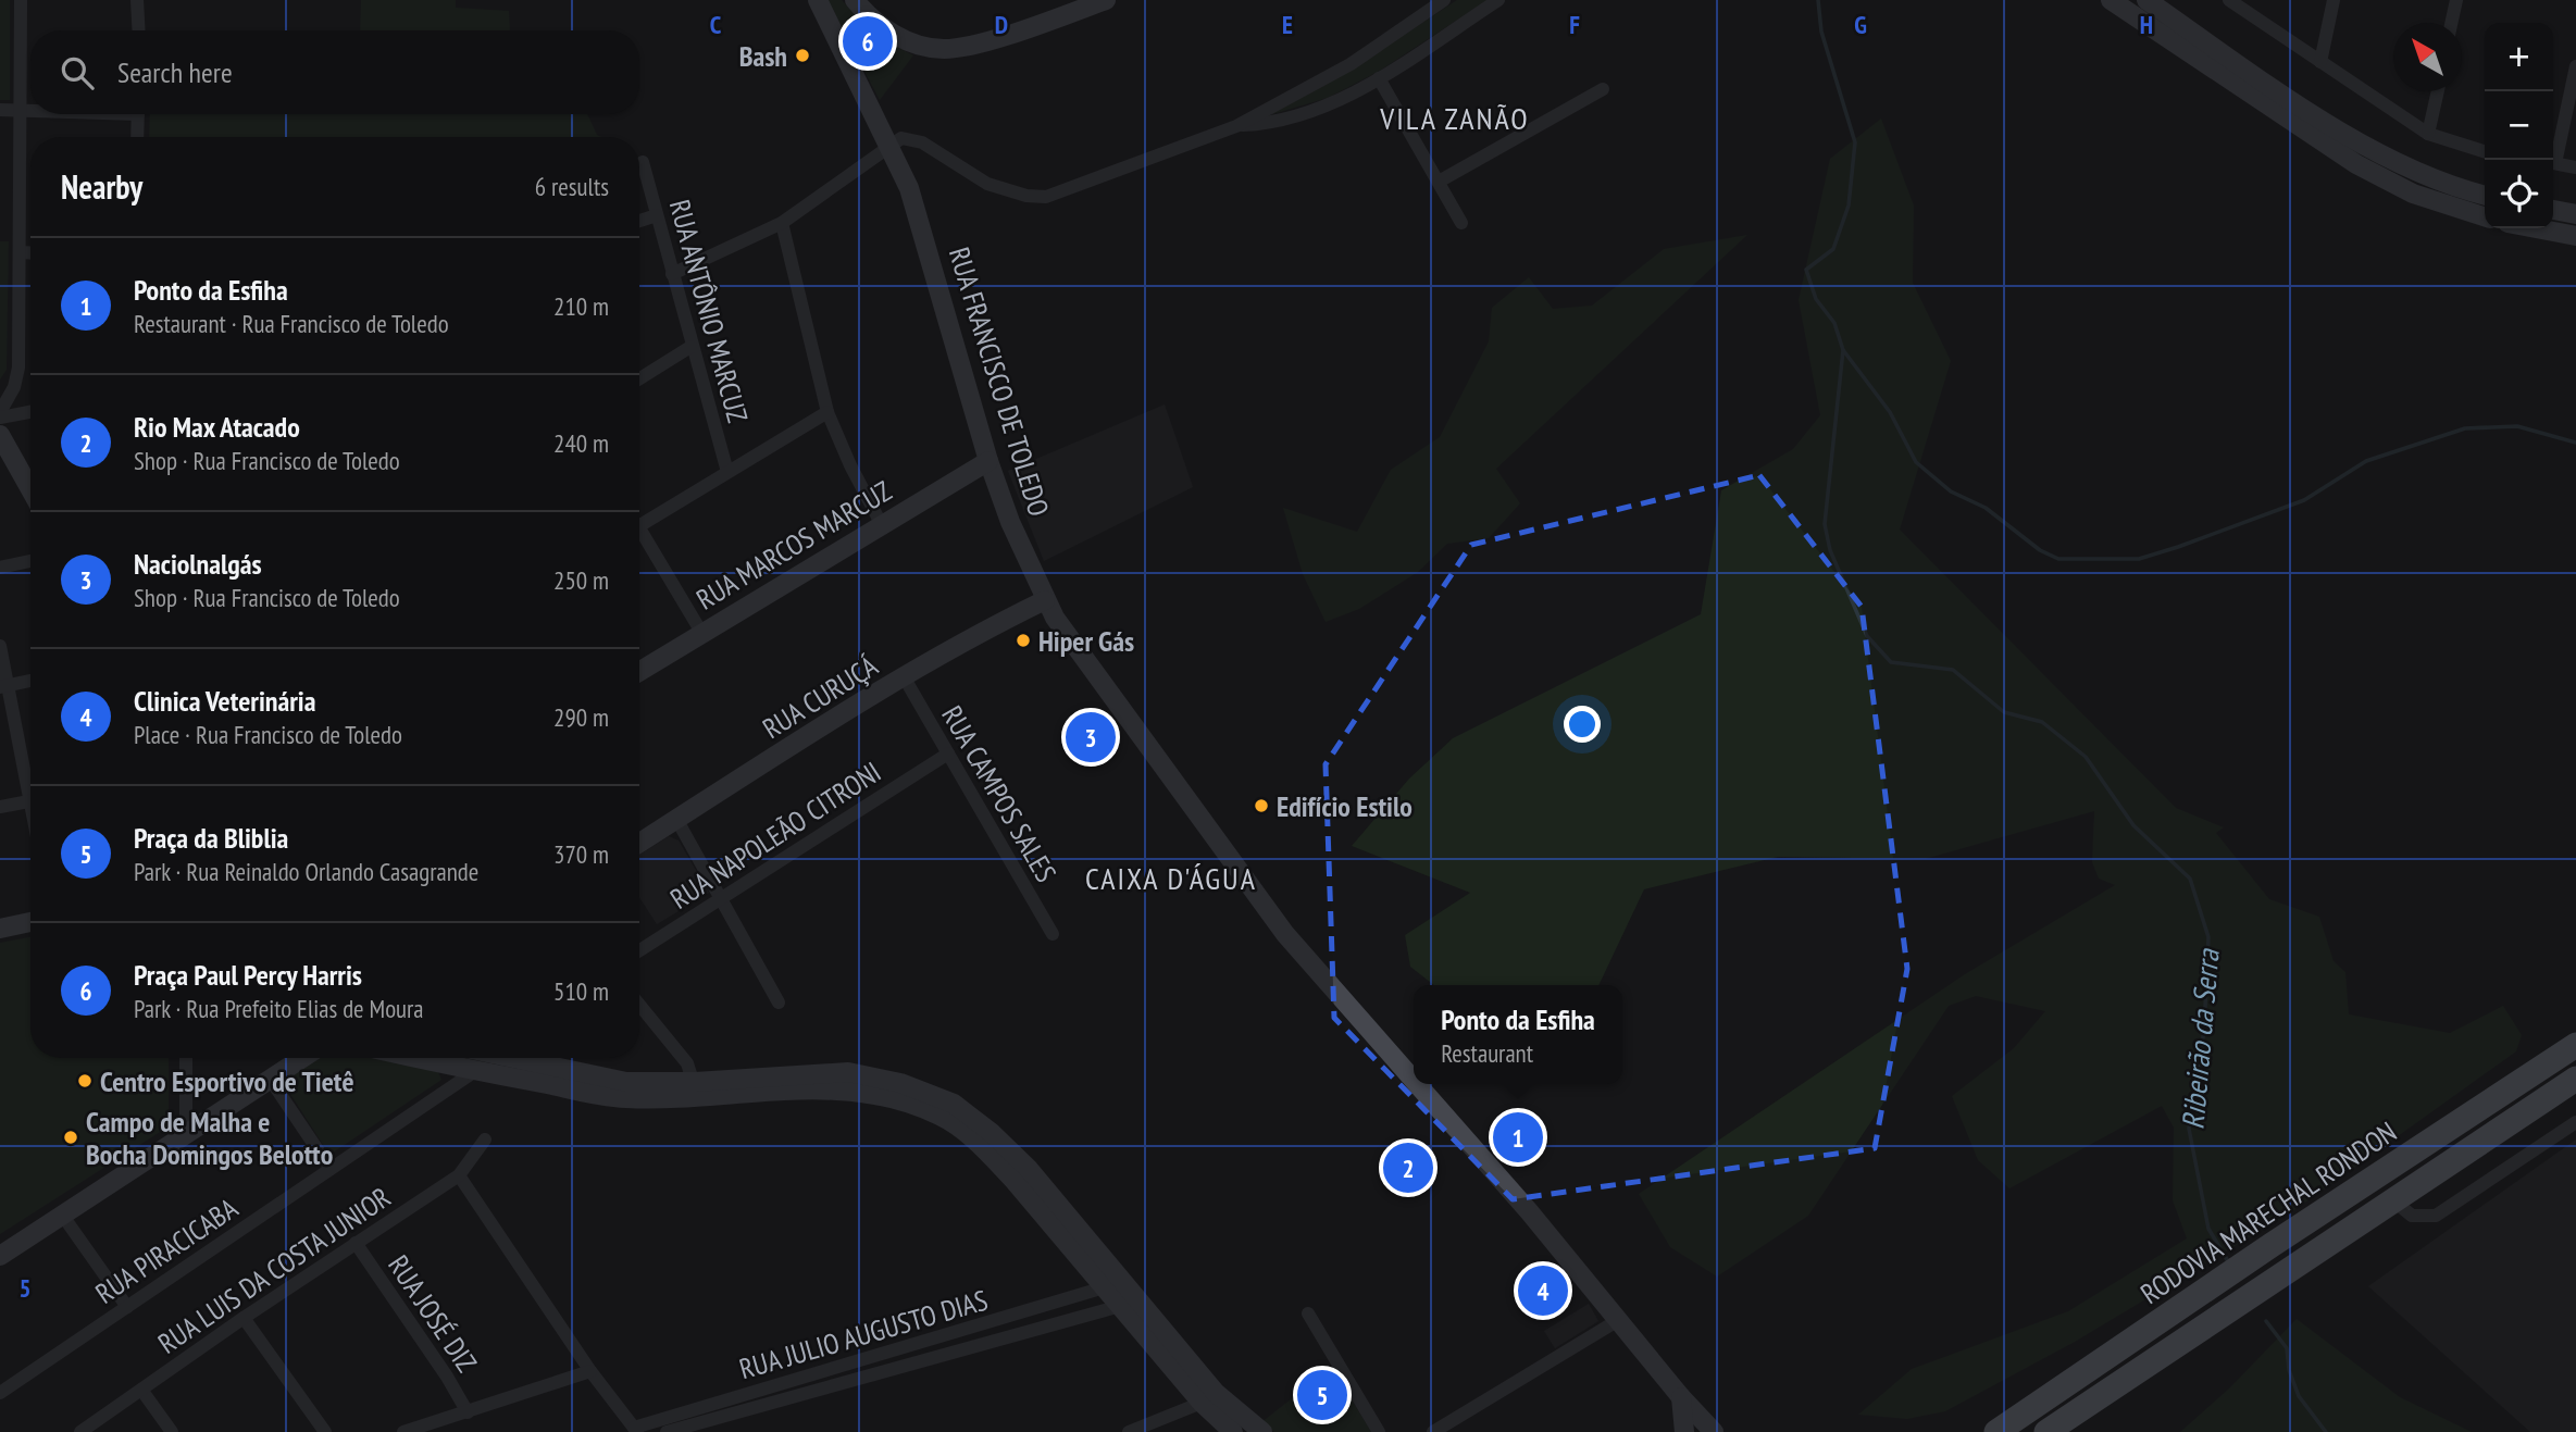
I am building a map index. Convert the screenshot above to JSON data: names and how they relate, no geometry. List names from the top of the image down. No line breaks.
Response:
{"streets":{"highway":["RODOVIA MARECHAL RONDON"],"street":["RUA ANTÔNIO MARCUZ","RUA FRANCISCO DE TOLEDO","RUA MARCOS MARCUZ","RUA CURUÇÁ","RUA CAMPOS SALES","RUA NAPOLEÃO CITRONI","RUA PIRACICABA","RUA LUIS DA COSTA JUNIOR","RUA JOSÉ DIZ","RUA JULIO AUGUSTO DIAS"]},"crossings":[["RUA FRANCISCO DE TOLEDO","RUA MARCOS MARCUZ"],["RUA FRANCISCO DE TOLEDO","RUA CURUÇÁ"],["RUA CURUÇÁ","RUA CAMPOS SALES"],["RUA CAMPOS SALES","RUA NAPOLEÃO CITRONI"],["RUA LUIS DA COSTA JUNIOR","RUA JOSÉ DIZ"]],"districts":["VILA ZANÃO","CAIXA D'ÁGUA"],"water":["Ribeirão da Serra"],"places":["Bash","Hiper Gás","Edifício Estilo","Centro Esportivo de Tietê","Campo de Malha e Bocha Domingos Belotto"],"north":"top left","page":{"pins":["6","3","1","2","4","5"],"map_buttons":["+","−"],"search":"Search here","heading":["Nearby","6 results"],"list":[{"mark":"1","name":"Ponto da Esfiha","note":"Restaurant · Rua Francisco de Toledo","value":"210 m"},{"mark":"2","name":"Rio Max Atacado","note":"Shop · Rua Francisco de Toledo","value":"240 m"},{"mark":"3","name":"Naciolnalgás","note":"Shop · Rua Francisco de Toledo","value":"250 m"},{"mark":"4","name":"Clinica Veterinária","note":"Place · Rua Francisco de Toledo","value":"290 m"},{"mark":"5","name":"Praça da Bliblia","note":"Park · Rua Reinaldo Orlando Casagrande","value":"370 m"},{"mark":"6","name":"Praça Paul Percy Harris","note":"Park · Rua Prefeito Elias de Moura","value":"510 m"}],"popup":["Ponto da Esfiha","Restaurant"]},"grid":{"columns":["C","D","E","F","G","H"],"rows":["5"]}}
